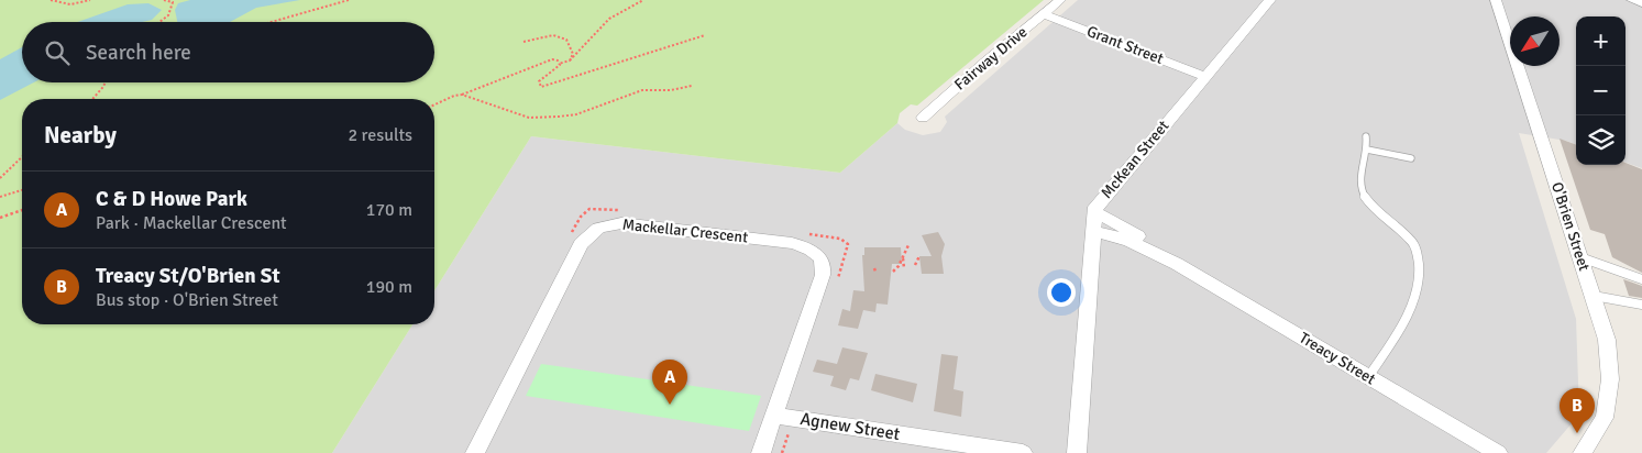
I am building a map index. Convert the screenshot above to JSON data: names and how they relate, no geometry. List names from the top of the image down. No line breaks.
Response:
{"streets":{"street":["Grant Street","Fairway Drive","McKean Street","O'Brien Street","Mackellar Crescent","Treacy Street","Agnew Street"]},"crossings":[["Grant Street","Fairway Drive"],["Grant Street","McKean Street"],["McKean Street","Treacy Street"],["Mackellar Crescent","Agnew Street"]],"north":"bottom left","page":{"map_buttons":["+","−"],"search":"Search here","heading":["Nearby","2 results"],"list":[{"mark":"A","name":"C & D Howe Park","note":"Park · Mackellar Crescent","value":"170 m"},{"mark":"B","name":"Treacy St/O'Brien St","note":"Bus stop · O'Brien Street","value":"190 m"}],"pins":["A","B"]}}
